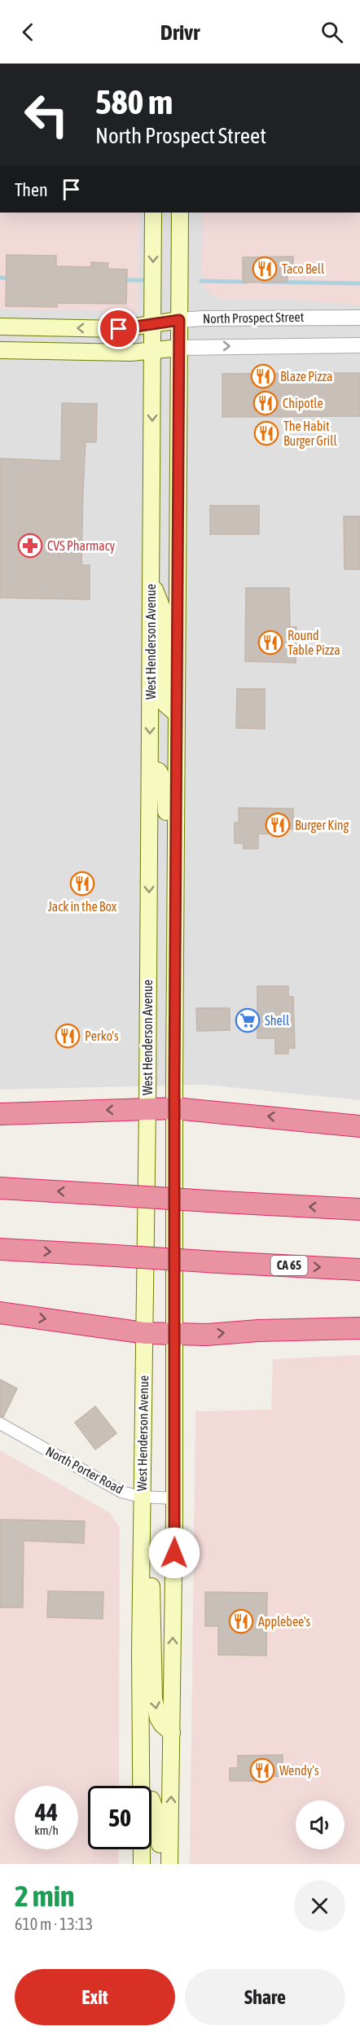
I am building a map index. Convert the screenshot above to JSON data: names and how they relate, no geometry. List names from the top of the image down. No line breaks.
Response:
{"streets":{"highway":["CA 65"],"main road":["North Prospect Street","West Henderson Avenue"],"street":["North Porter Road"]},"crossings":[["North Prospect Street","West Henderson Avenue"],["West Henderson Avenue","North Porter Road"]],"places":{"restaurant":["Taco Bell","Blaze Pizza","Chipotle","The Habit Burger Grill","Round Table Pizza","Burger King","Jack in the Box","Perko's","Applebee's","Wendy's"],"pharmacy":["CVS Pharmacy"],"supermarket":["Shell"]},"page":{"header":"Drivr","turn":["580 m","North Prospect Street"],"then":"Then","speed":"44 km/h","limit":"50","heading":["2 min","610 m · 13:13"],"buttons":["Exit","Share"]}}
